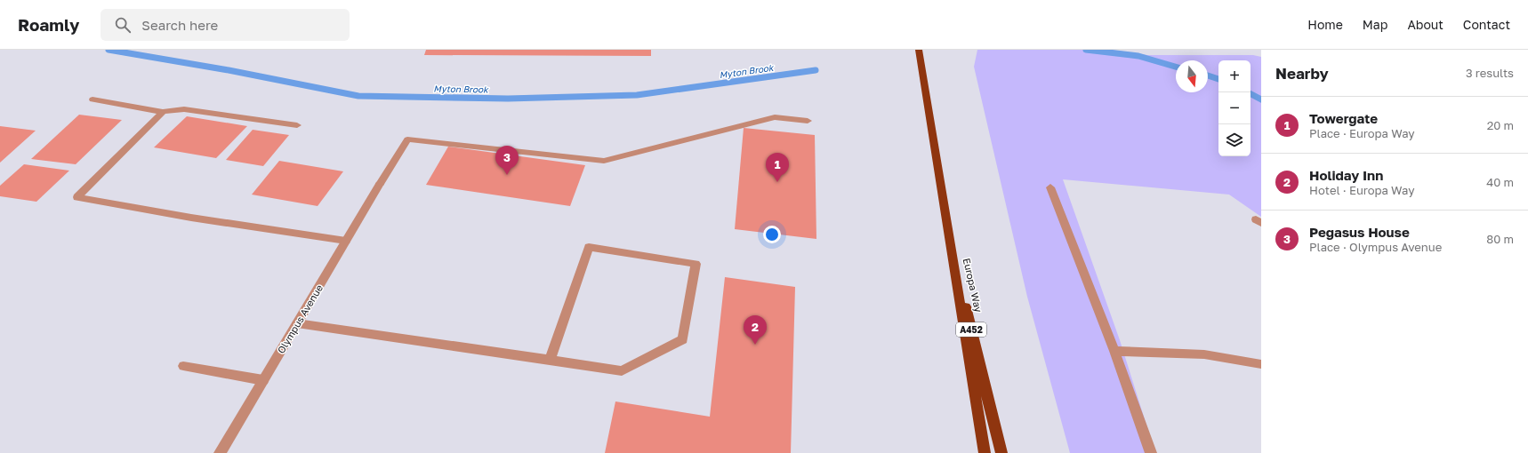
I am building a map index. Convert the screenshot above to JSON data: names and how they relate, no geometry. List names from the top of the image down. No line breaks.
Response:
{"streets":{"highway":["Europa Way","A452"],"street":["Olympus Avenue"]},"water":["Myton Brook"],"north":"bottom","page":{"header":"Roamly","search":"Search here","nav":["Home","Map","About","Contact"],"heading":["Nearby","3 results"],"map_buttons":["+","−"],"list":[{"mark":"1","name":"Towergate","note":"Place · Europa Way","value":"20 m"},{"mark":"2","name":"Holiday Inn","note":"Hotel · Europa Way","value":"40 m"},{"mark":"3","name":"Pegasus House","note":"Place · Olympus Avenue","value":"80 m"}],"pins":["3","1","2"]}}
